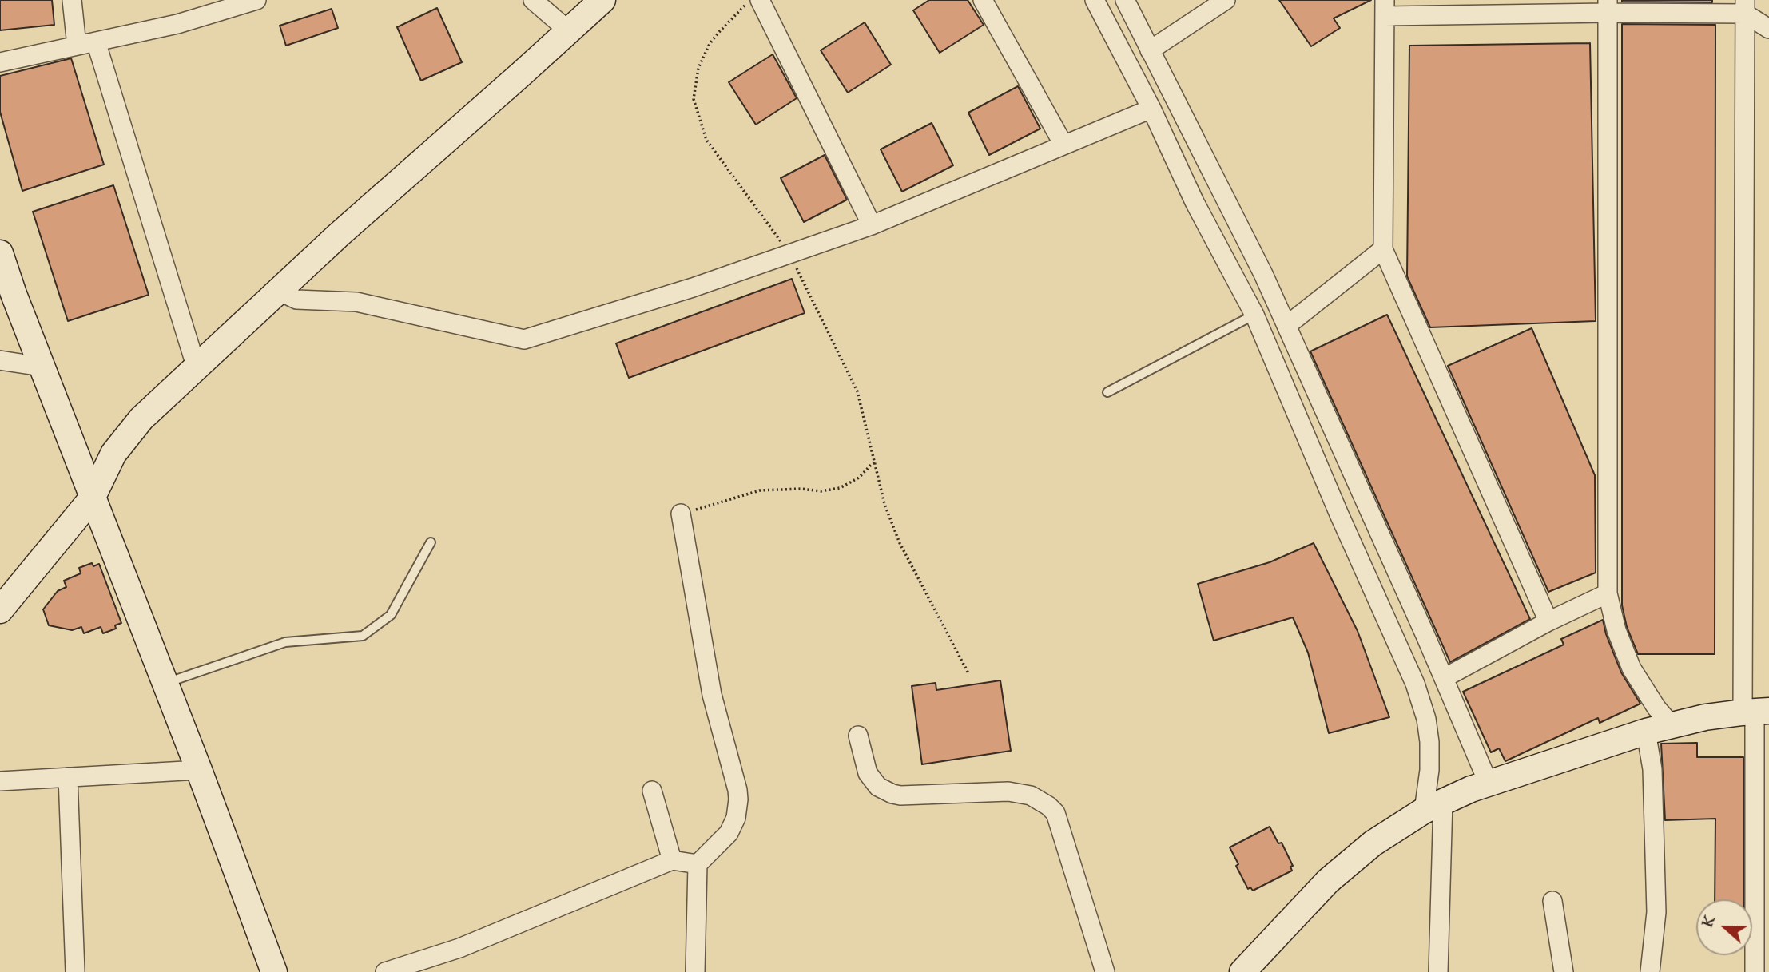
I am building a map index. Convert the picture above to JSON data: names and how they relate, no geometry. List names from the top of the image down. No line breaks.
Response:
{"north":"left"}
